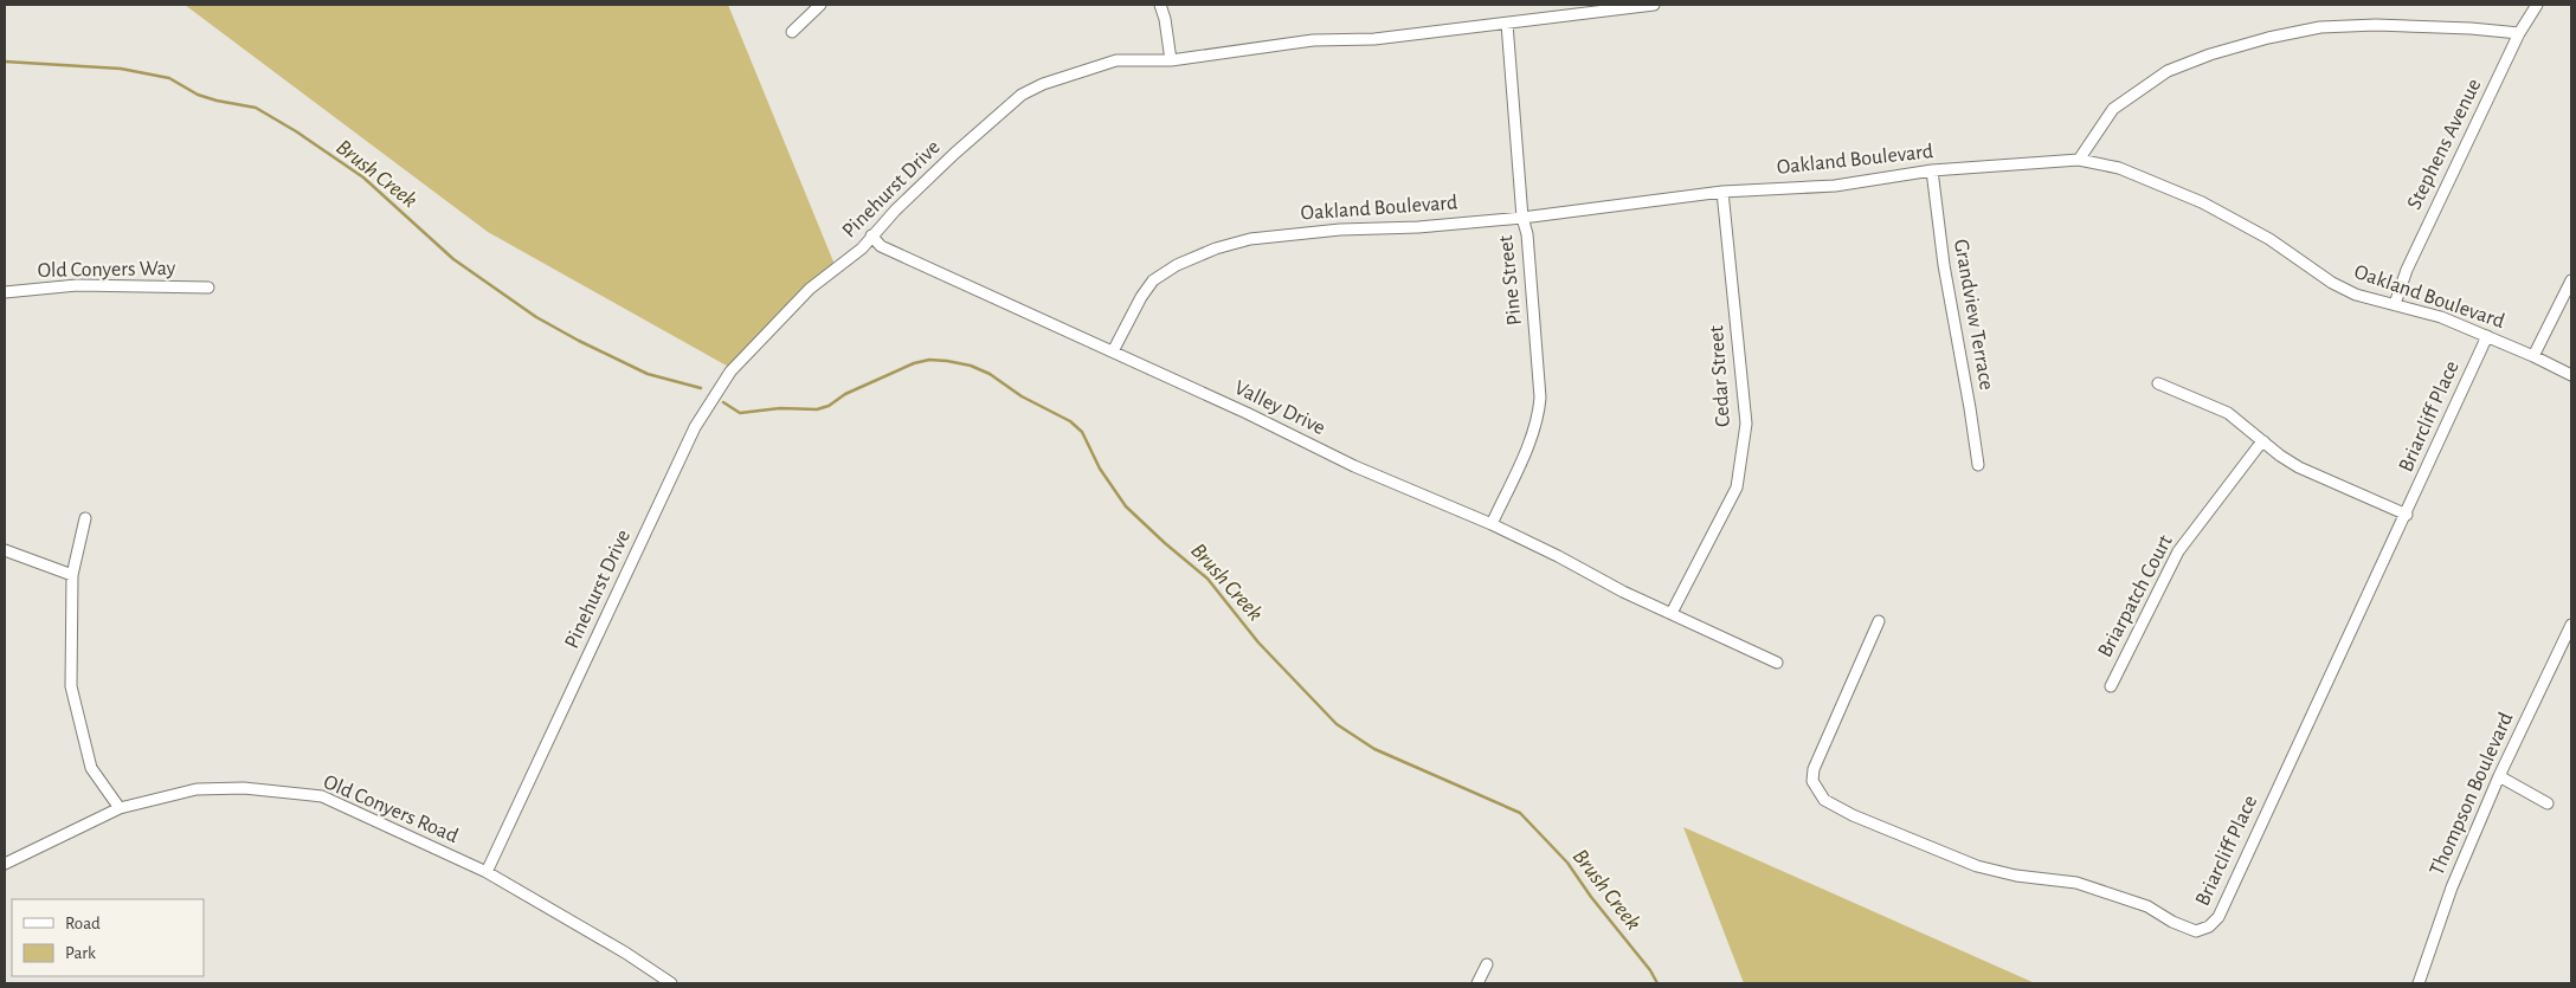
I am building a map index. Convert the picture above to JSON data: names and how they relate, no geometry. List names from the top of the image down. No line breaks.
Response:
{"streets":{"street":["Stephens Avenue","Oakland Boulevard","Pinehurst Drive","Old Conyers Way","Pine Street","Grandview Terrace","Cedar Street","Valley Drive","Briarcliff Place","Briarpatch Court","Thompson Boulevard","Old Conyers Road"]},"crossings":[["Stephens Avenue","Oakland Boulevard"],["Oakland Boulevard","Pine Street"],["Oakland Boulevard","Grandview Terrace"],["Oakland Boulevard","Cedar Street"],["Oakland Boulevard","Valley Drive"],["Oakland Boulevard","Briarcliff Place"],["Pinehurst Drive","Pine Street"],["Pinehurst Drive","Valley Drive"],["Pinehurst Drive","Old Conyers Road"],["Pine Street","Valley Drive"],["Cedar Street","Valley Drive"]],"water":["Brush Creek"],"legend":["Road","Park"]}
